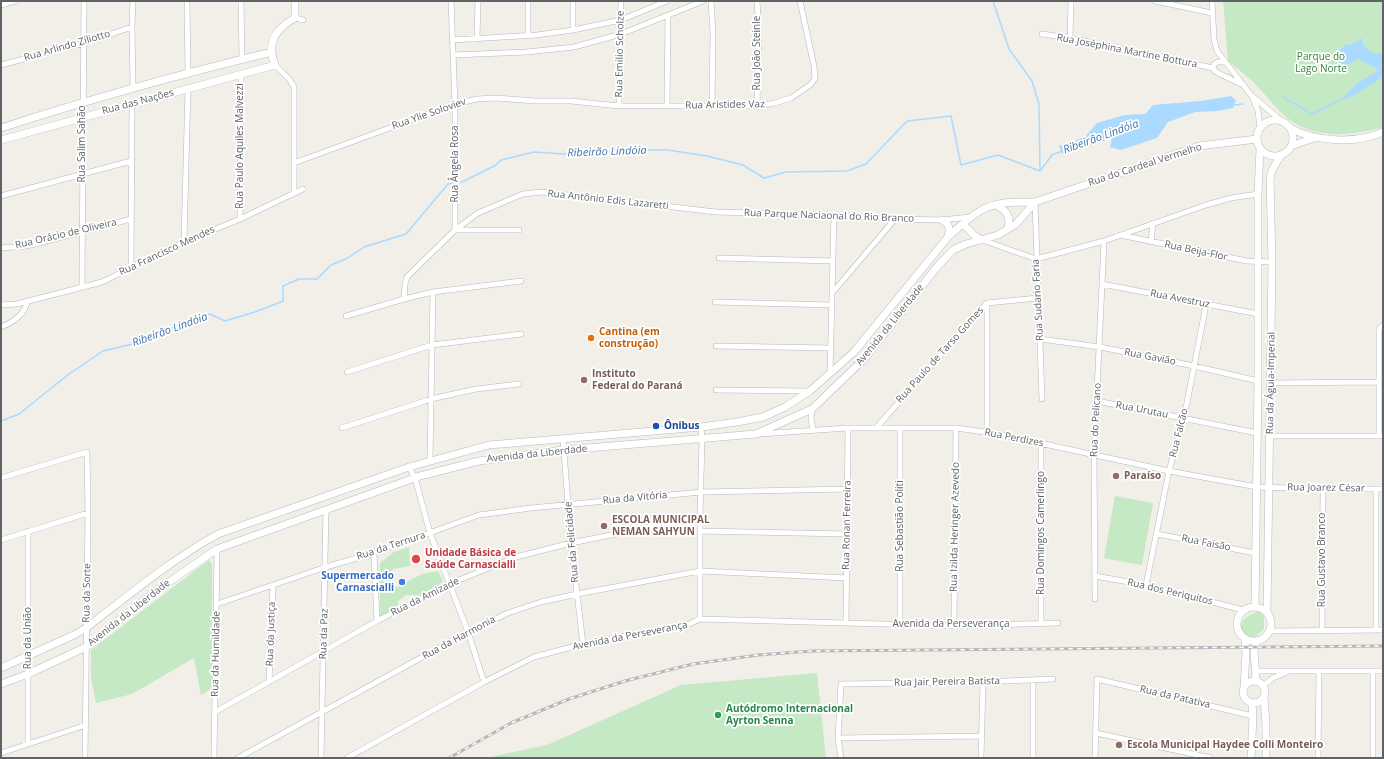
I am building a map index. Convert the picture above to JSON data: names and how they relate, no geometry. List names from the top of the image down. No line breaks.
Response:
{"streets":{"street":["Rua Arlindo Ziliotto","Rua Joséphina Martine Bottura","Rua João Steinle","Rua Emilio Scholze","Rua das Nações","Rua Aristides Vaz","Rua Ylie Soloviev","Rua Salim Sahão","Rua Paulo Aquiles Malvezzi","Rua Ângela Rosa","Rua do Cardeal Vermelho","Rua Antônio Edis Lazaretti","Rua Parque Naciaonal do Rio Branco","Rua Orácio de Oliveira","Rua Francisco Mendes","Rua Beija-Flor","Rua Avestruz","Rua Sudario Faria","Avenida da Liberdade","Rua Paulo de Tarso Gomes","Rua Gavião","Rua da Águia-Imperial","Rua Urutau","Rua do Pelicano","Rua Falcão","Rua Perdizes","Rua Joarez César","Rua da Vitória","Rua Ronan Ferreira","Rua Sebastião Politi","Rua Izilda Heringer Azevedo","Rua Domingos Camerlingo","Rua da Felicidade","Rua Faisão","Rua da Ternura","Rua Gustavo Branco","Rua dos Periquitos","Rua da Sorte","Rua da Amizade","Avenida da Perseverança","Rua da Justiça","Rua da Paz","Rua da União","Rua da Harmonia","Rua da Humildade","Rua Jair Pereira Batista","Rua da Patativa"]},"crossings":[["Rua Arlindo Ziliotto","Rua Salim Sahão"],["Rua João Steinle","Rua Aristides Vaz"],["Rua Emilio Scholze","Rua Ylie Soloviev"],["Rua das Nações","Rua Salim Sahão"],["Rua das Nações","Rua Paulo Aquiles Malvezzi"],["Rua Aristides Vaz","Rua Ylie Soloviev"],["Rua Ylie Soloviev","Rua Ângela Rosa"],["Rua Salim Sahão","Rua Orácio de Oliveira"],["Rua Salim Sahão","Rua Francisco Mendes"],["Rua Paulo Aquiles Malvezzi","Rua Francisco Mendes"],["Rua Ângela Rosa","Rua Antônio Edis Lazaretti"],["Rua do Cardeal Vermelho","Rua Sudario Faria"],["Rua do Cardeal Vermelho","Avenida da Liberdade"],["Rua do Cardeal Vermelho","Rua da Águia-Imperial"],["Rua Antônio Edis Lazaretti","Rua Parque Naciaonal do Rio Branco"],["Rua Parque Naciaonal do Rio Branco","Avenida da Liberdade"],["Rua Beija-Flor","Rua da Águia-Imperial"],["Rua Avestruz","Rua da Águia-Imperial"],["Rua Avestruz","Rua do Pelicano"],["Rua Avestruz","Rua Falcão"],["Rua Sudario Faria","Avenida da Liberdade"],["Rua Sudario Faria","Rua Paulo de Tarso Gomes"],["Rua Sudario Faria","Rua Gavião"],["Avenida da Liberdade","Rua Perdizes"],["Avenida da Liberdade","Rua da Felicidade"],["Avenida da Liberdade","Rua da Sorte"],["Avenida da Liberdade","Rua da Paz"],["Avenida da Liberdade","Rua da União"],["Avenida da Liberdade","Rua da Humildade"],["Rua Paulo de Tarso Gomes","Rua Perdizes"],["Rua Gavião","Rua da Águia-Imperial"],["Rua Gavião","Rua do Pelicano"],["Rua Gavião","Rua Falcão"],["Rua da Águia-Imperial","Rua Urutau"],["Rua da Águia-Imperial","Rua Perdizes"],["Rua da Águia-Imperial","Rua Joarez César"],["Rua da Águia-Imperial","Rua Faisão"],["Rua da Águia-Imperial","Rua dos Periquitos"],["Rua Urutau","Rua do Pelicano"],["Rua Urutau","Rua Falcão"],["Rua do Pelicano","Rua Perdizes"],["Rua do Pelicano","Rua dos Periquitos"],["Rua Falcão","Rua Perdizes"],["Rua Falcão","Rua Faisão"],["Rua Falcão","Rua dos Periquitos"],["Rua Perdizes","Rua Joarez César"],["Rua Perdizes","Rua Ronan Ferreira"],["Rua Perdizes","Rua Sebastião Politi"],["Rua Perdizes","Rua Izilda Heringer Azevedo"],["Rua Perdizes","Rua Domingos Camerlingo"],["Rua Joarez César","Rua Gustavo Branco"],["Rua da Vitória","Rua Ronan Ferreira"],["Rua da Vitória","Rua da Felicidade"],["Rua da Vitória","Rua da Ternura"],["Rua Ronan Ferreira","Avenida da Perseverança"],["Rua Ronan Ferreira","Rua da Harmonia"],["Rua Sebastião Politi","Avenida da Perseverança"],["Rua Izilda Heringer Azevedo","Avenida da Perseverança"],["Rua Domingos Camerlingo","Avenida da Perseverança"],["Rua da Felicidade","Rua da Ternura"],["Rua da Felicidade","Rua da Amizade"],["Rua da Felicidade","Avenida da Perseverança"],["Rua da Felicidade","Rua da Harmonia"],["Rua da Ternura","Rua da Justiça"],["Rua da Ternura","Rua da Paz"],["Rua da Ternura","Rua da Humildade"],["Rua da Amizade","Rua da Justiça"],["Rua da Amizade","Rua da Paz"],["Rua da Amizade","Rua da Humildade"],["Rua da Paz","Rua da Harmonia"]],"water":["Ribeirão Lindóia"],"parks":["Parque do Lago Norte"],"places":["Cantina (em construção)","Instituto Federal do Paraná","Ônibus","Paraíso","ESCOLA MUNICIPAL NEMAN SAHYUN","Unidade Básica de Saúde Carnascialli","Supermercado Carnascialli","Autódromo Internacional Ayrton Senna","Escola Municipal Haydee Colli Monteiro"]}
